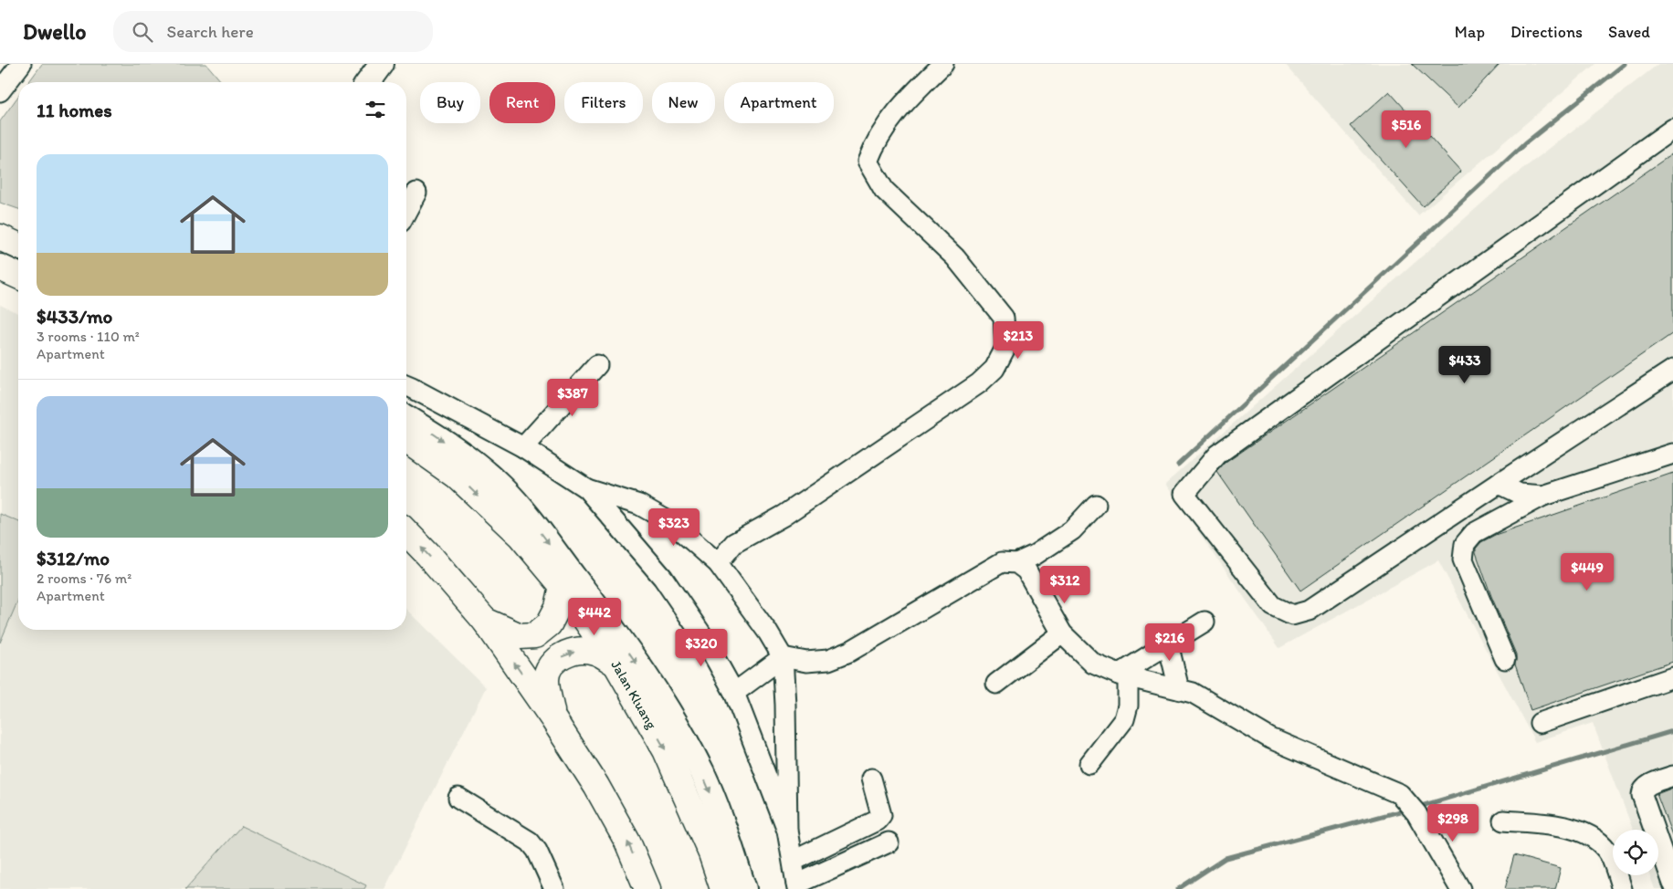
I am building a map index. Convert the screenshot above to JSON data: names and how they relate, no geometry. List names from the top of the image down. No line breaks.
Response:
{"streets":{"highway":["Jalan Kluang"]},"page":{"header":"Dwello","search":"Search here","nav":["Map","Directions","Saved"],"chip":["Buy","Rent","Filters","New","Apartment"],"heading":"11 homes","price":["$516","$213","$433","$387","$323","$449","$312","$442","$216","$320","$298"],"list":[{"name":"$433/mo","note":"3 rooms · 110 m² · Apartment"},{"name":"$312/mo","note":"2 rooms · 76 m² · Apartment"}]}}
